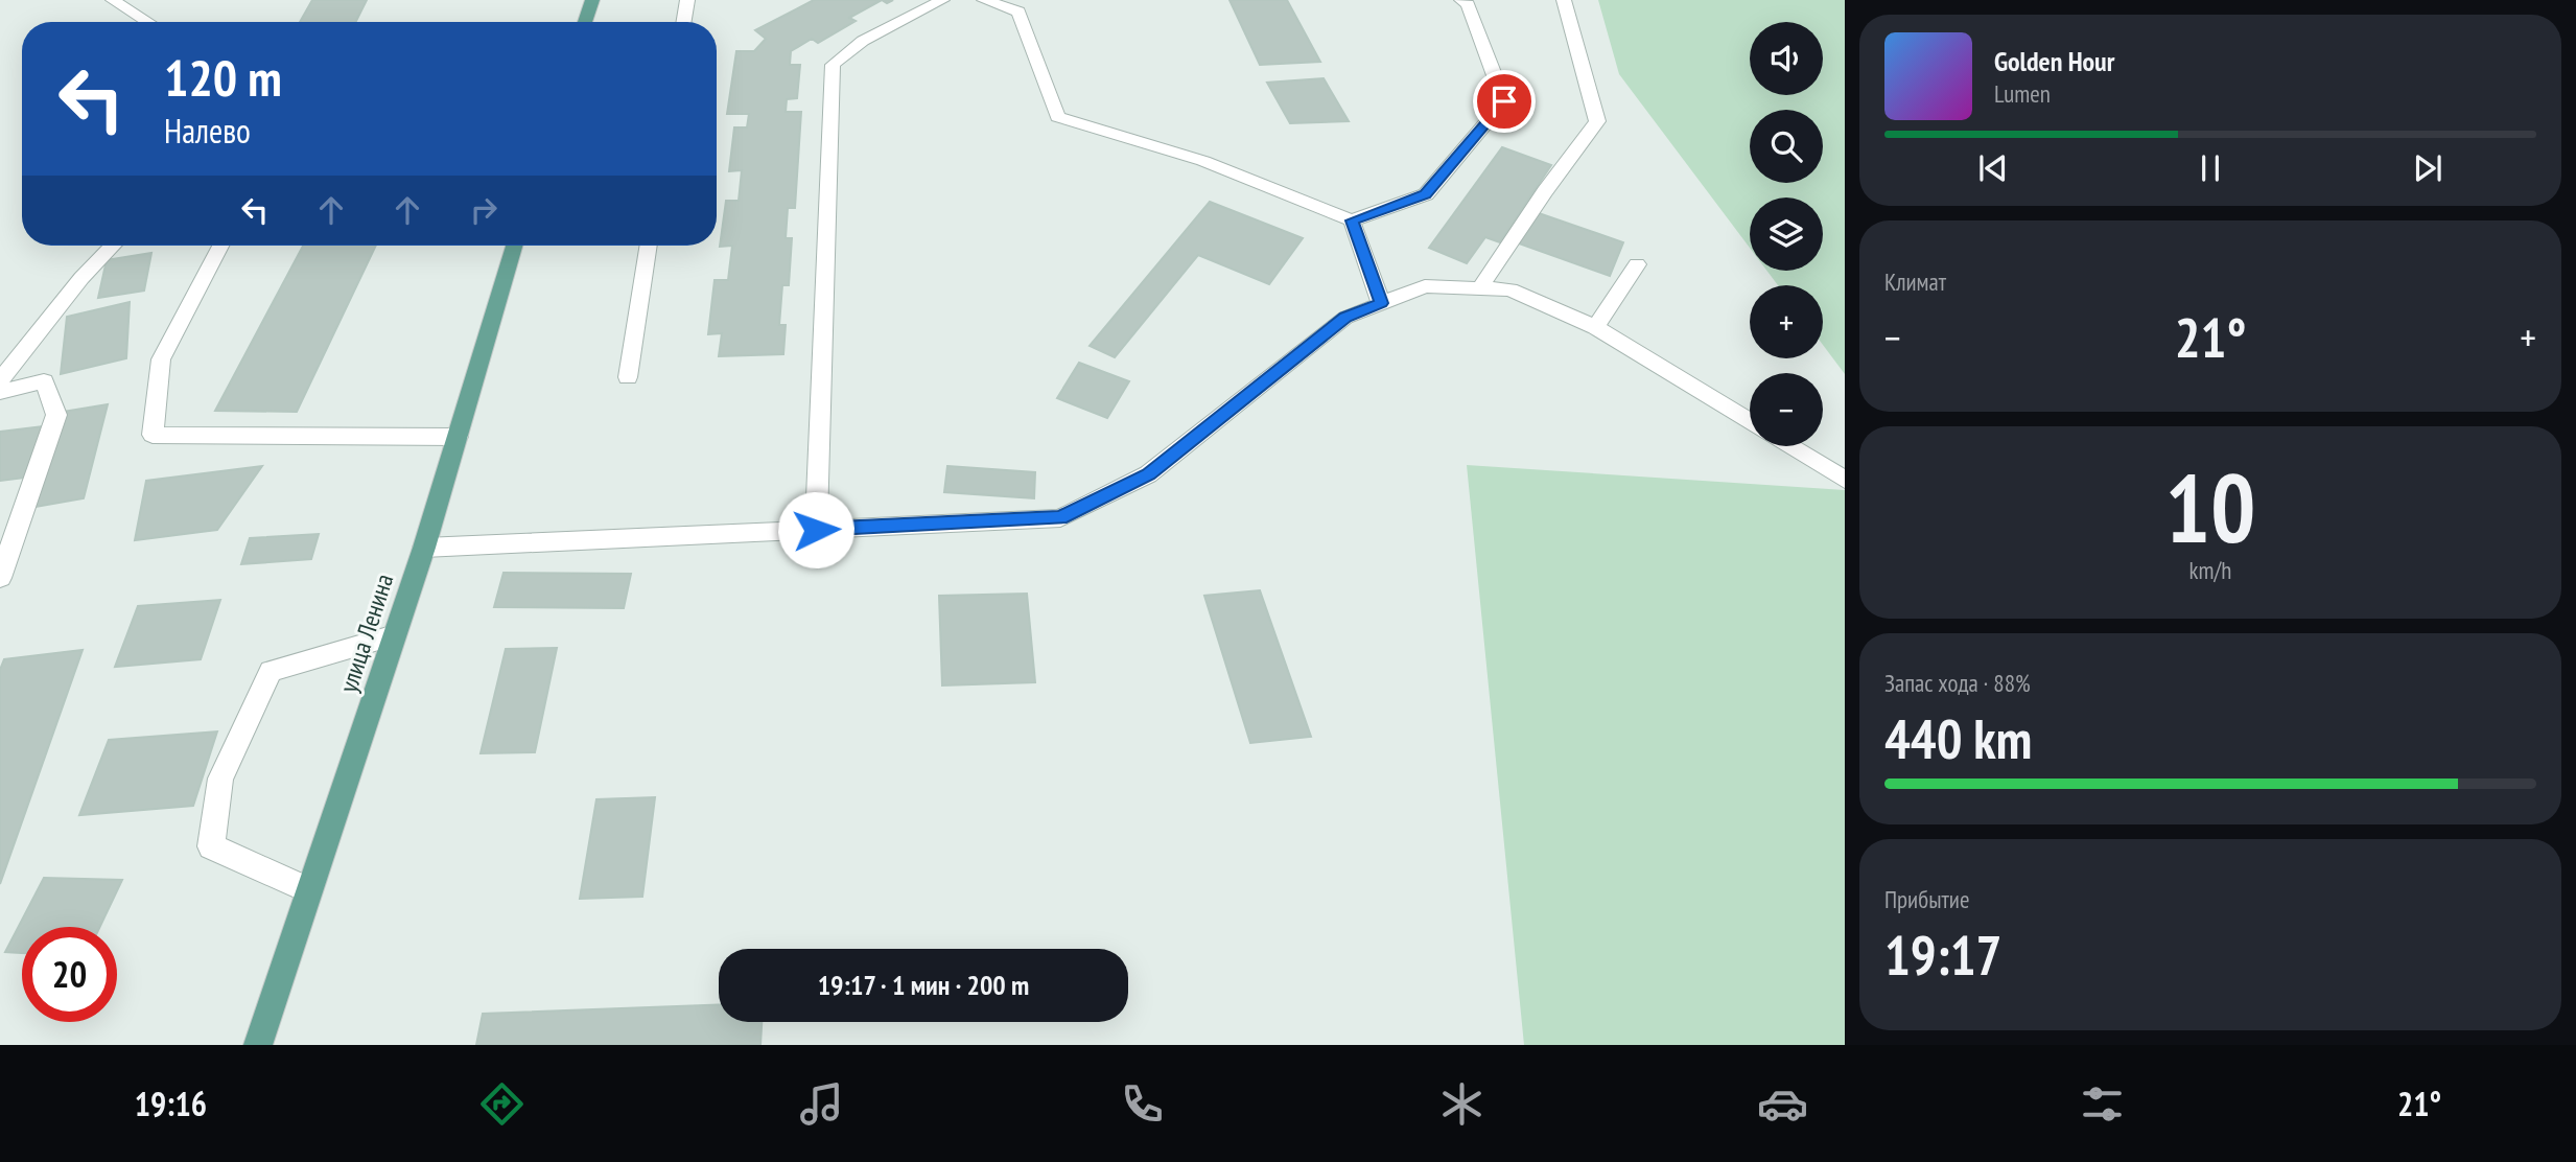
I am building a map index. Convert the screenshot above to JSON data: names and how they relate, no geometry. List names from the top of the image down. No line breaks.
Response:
{"streets":{"main road":["улица Ленина"]},"page":{"map_buttons":["+","−"],"turn":["120 m","Налево"],"song":["Golden Hour","Lumen"],"tile":["Климат",["10","km/h"],["Запас хода · 88%","440 km"],["Прибытие","19:17"]],"heat":["−","21°","+"],"limit":"20","trip":"19:17 · 1 мин · 200 m","tabs":["19:16","21°"]}}
